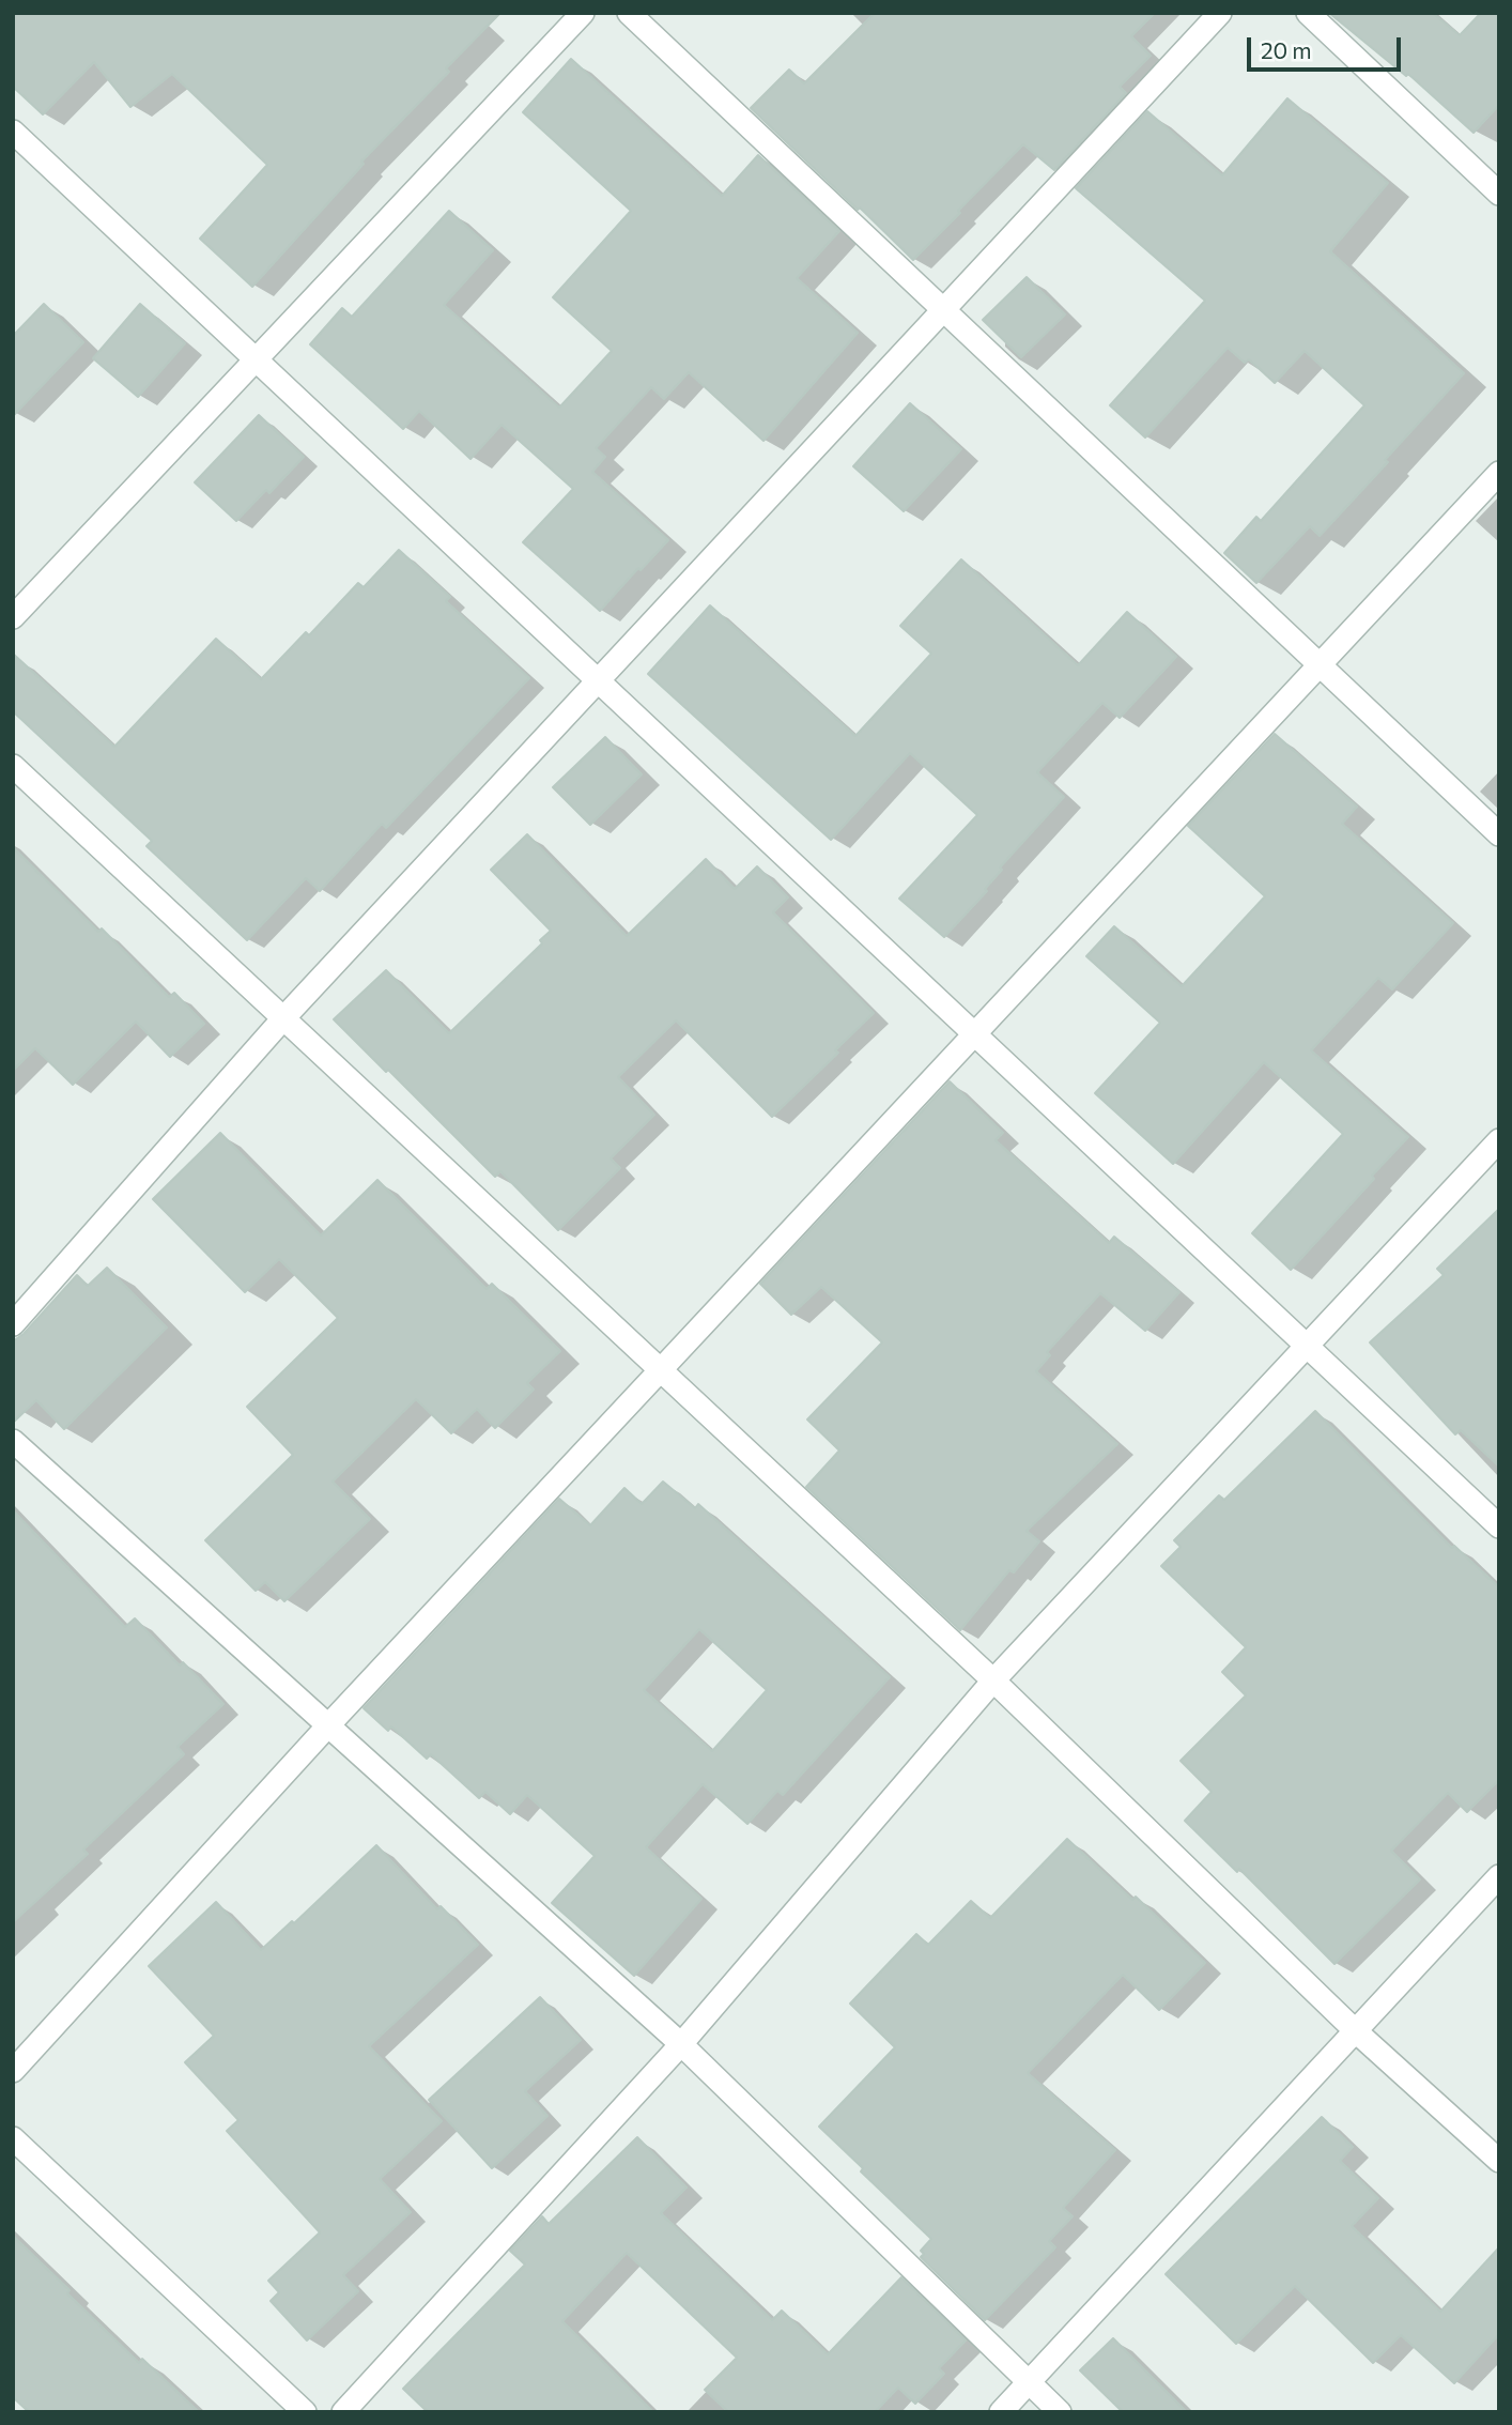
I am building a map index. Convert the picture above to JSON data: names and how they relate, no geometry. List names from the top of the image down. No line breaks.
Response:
{"scale_bar":"20 m"}
